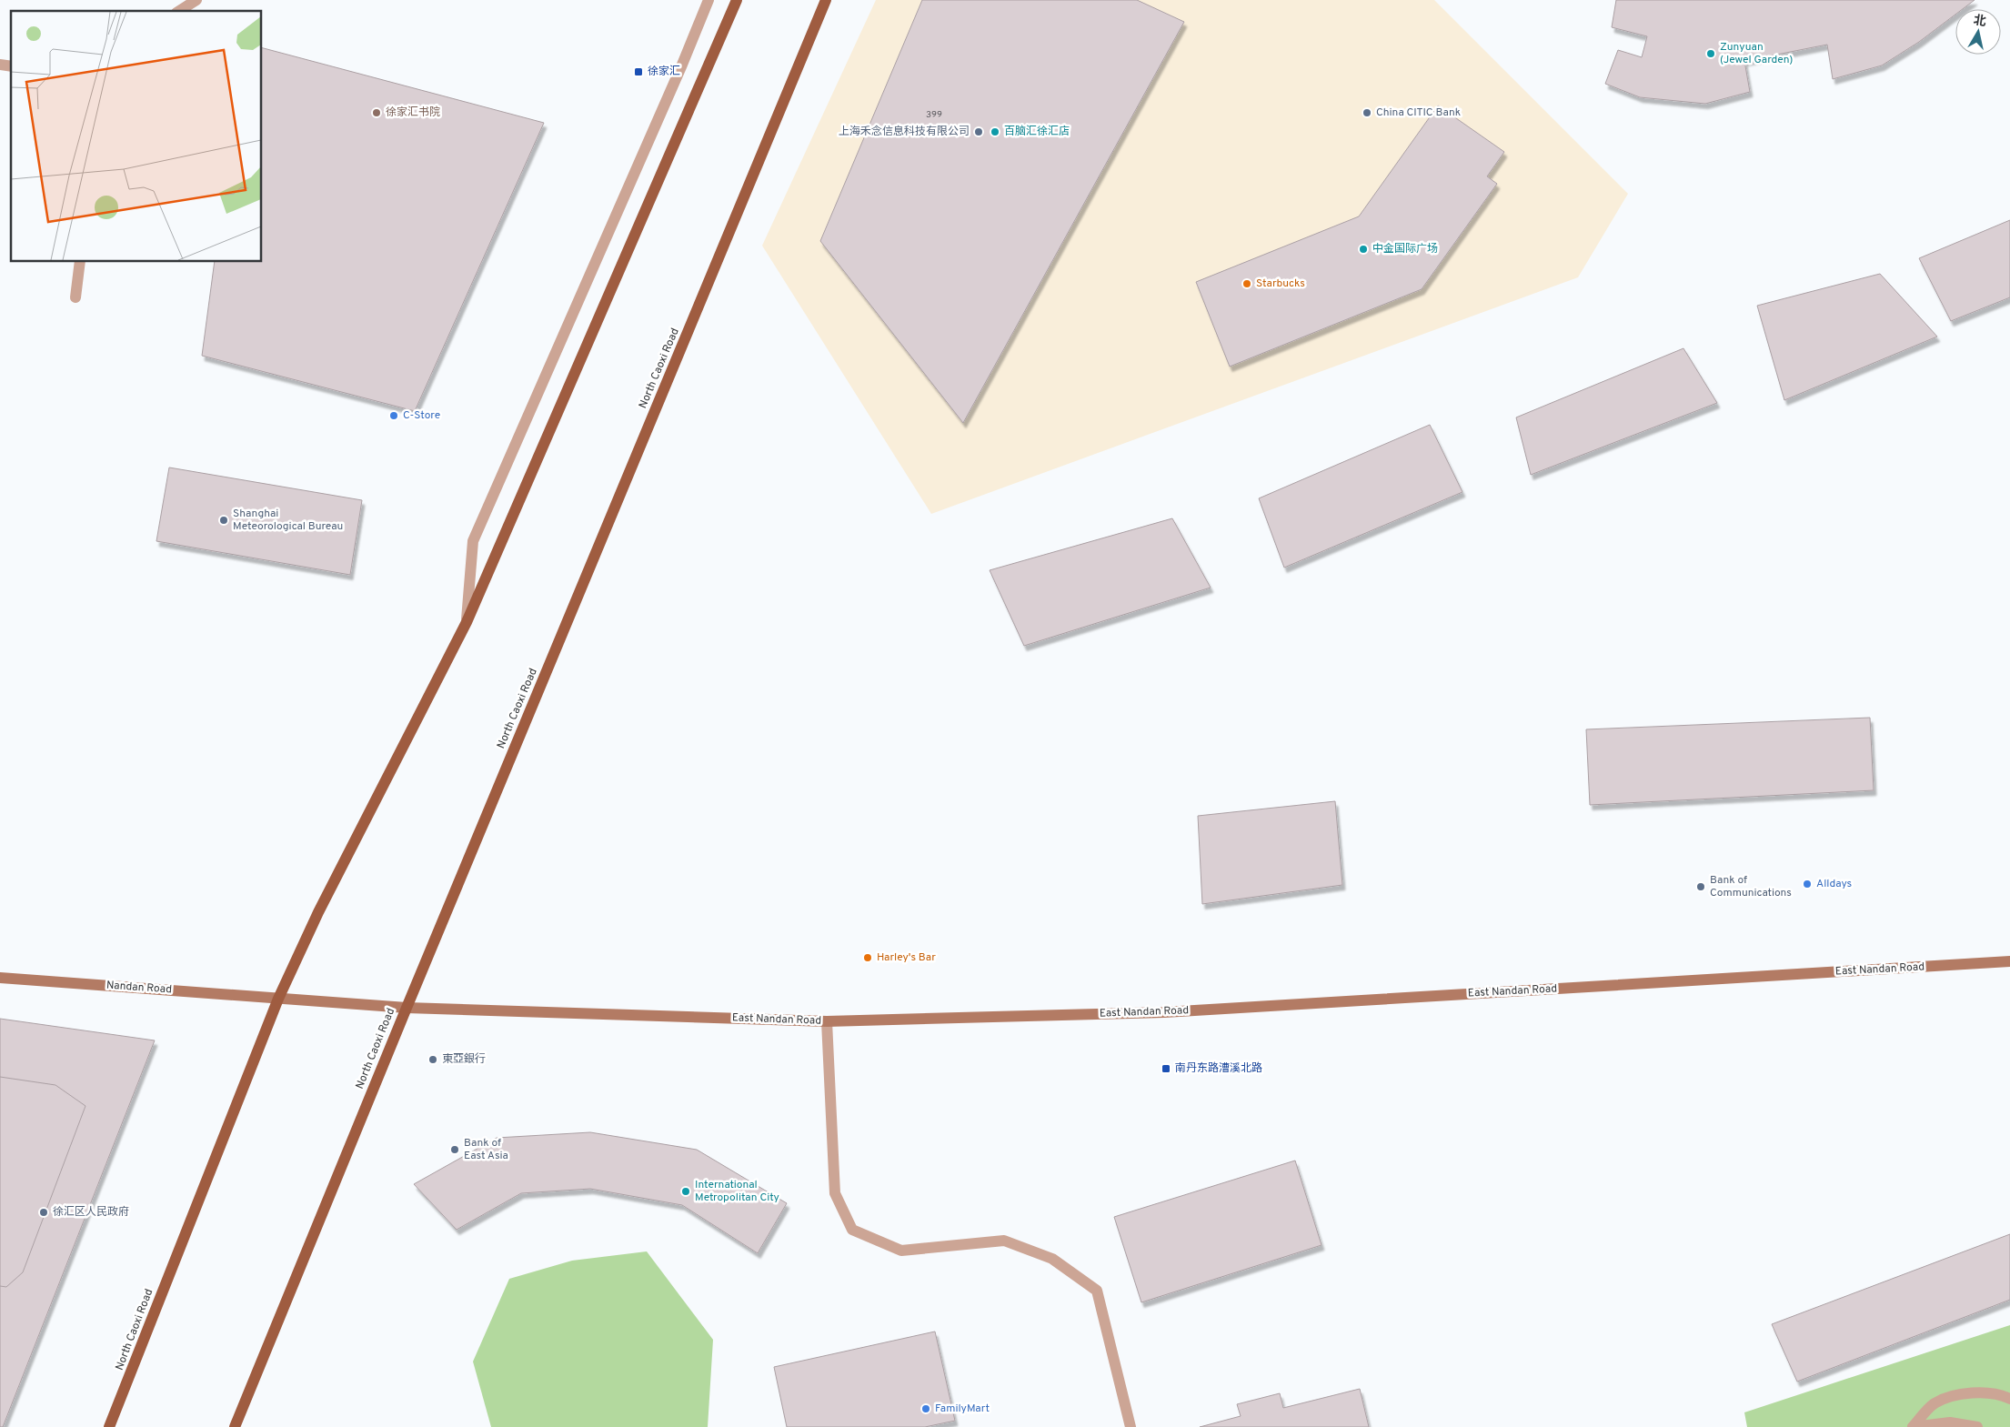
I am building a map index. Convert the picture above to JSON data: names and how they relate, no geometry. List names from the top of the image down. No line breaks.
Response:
{"streets":{"main road":["North Caoxi Road","East Nandan Road","Nandan Road"]},"crossings":[["North Caoxi Road","East Nandan Road"],["North Caoxi Road","Nandan Road"],["East Nandan Road","Nandan Road"]],"places":{"other":["Zunyuan (Jewel Garden)","徐家汇书院","China CITIC Bank","上海禾念信息科技有限公司","百脑汇徐汇店","中金国际广场","Starbucks","C-Store","Shanghai Meteorological Bureau","Alldays","Bank of Communications","Harley's Bar","東亞銀行","Bank of East Asia","International Metropolitan City","徐汇区人民政府","FamilyMart"],"transit":["徐家汇","南丹东路漕溪北路"]},"house_numbers":["399"],"north":"top"}
